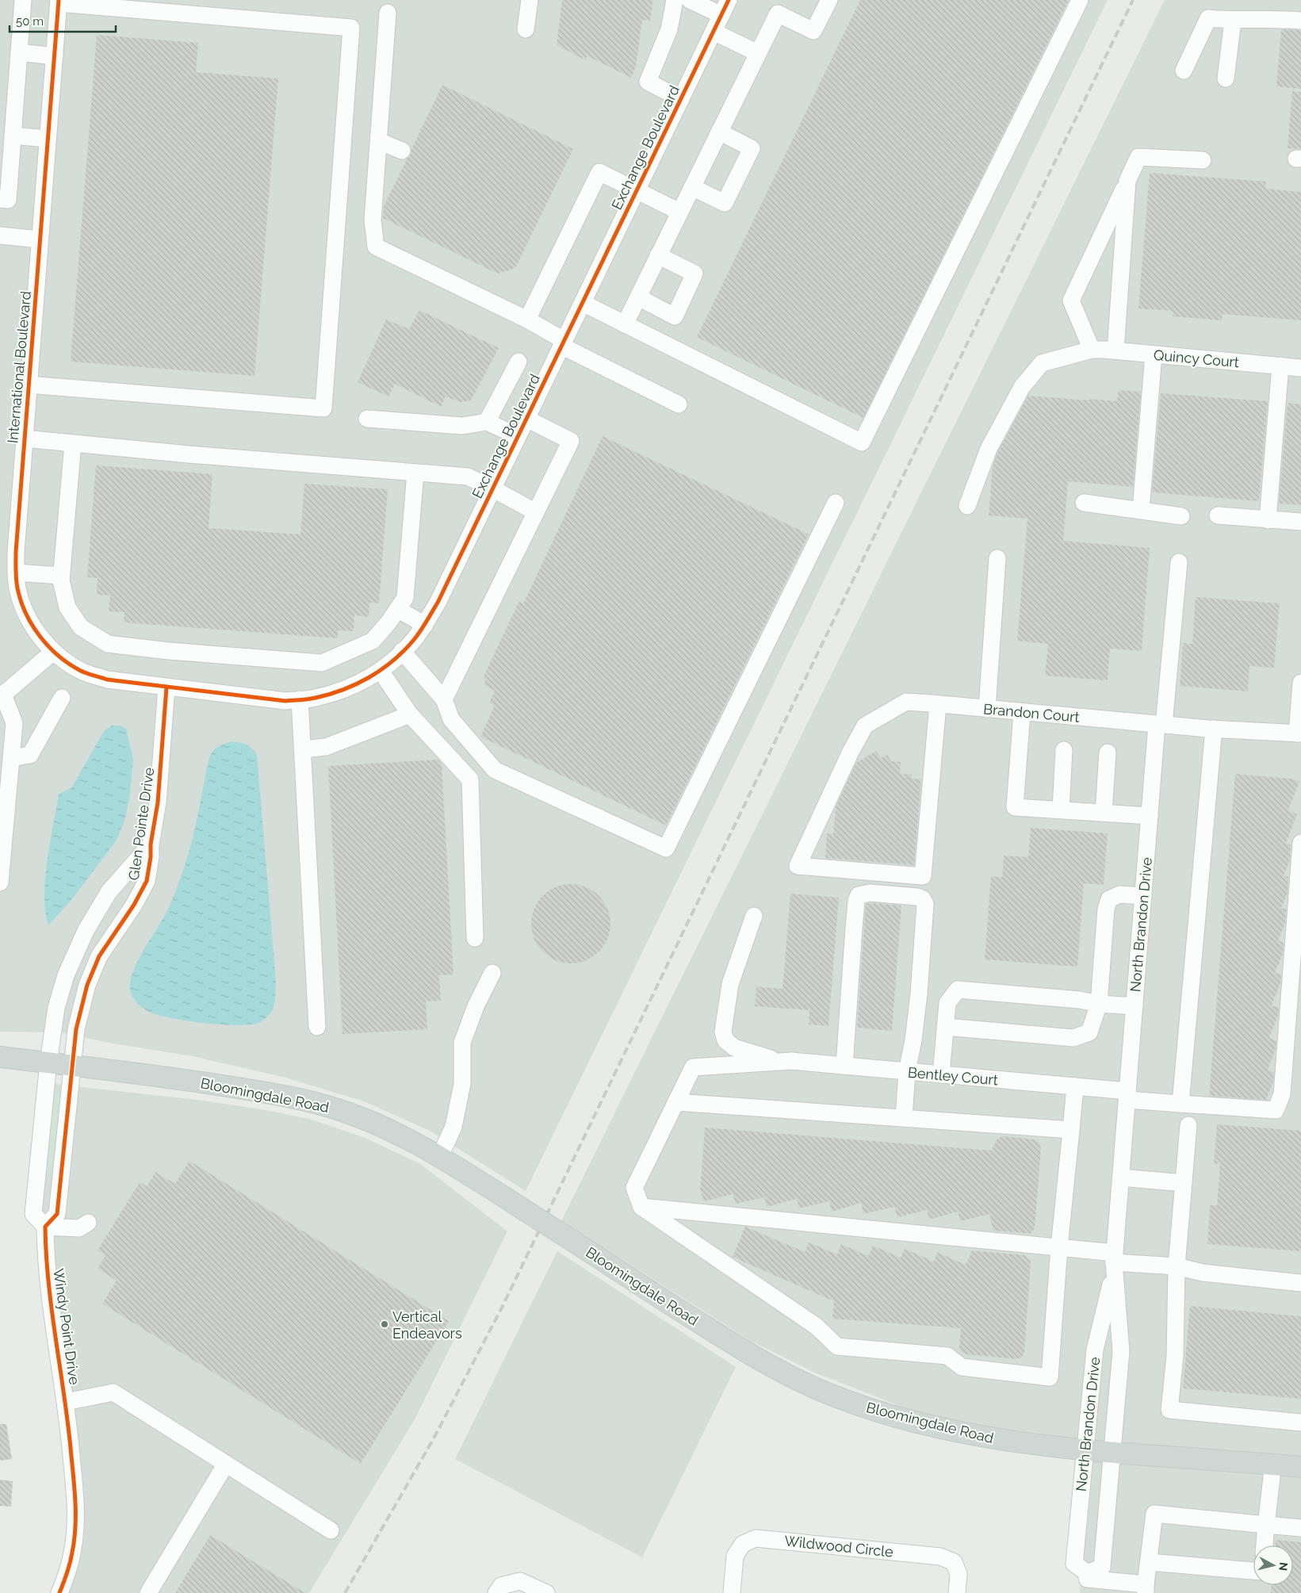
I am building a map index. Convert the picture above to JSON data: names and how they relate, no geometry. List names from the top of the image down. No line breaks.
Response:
{"streets":{"main road":["Bloomingdale Road"],"street":["Exchange Boulevard","Quincy Court","International Boulevard","Brandon Court","Glen Pointe Drive","North Brandon Drive","Bentley Court","Windy Point Drive","Wildwood Circle"]},"crossings":[["Exchange Boulevard","International Boulevard"],["Exchange Boulevard","Glen Pointe Drive"],["International Boulevard","Glen Pointe Drive"],["Brandon Court","North Brandon Drive"],["Glen Pointe Drive","Bloomingdale Road"],["North Brandon Drive","Bentley Court"],["North Brandon Drive","Bloomingdale Road"]],"places":["Vertical Endeavors"],"scale_bar":"50 m","north":"right"}
